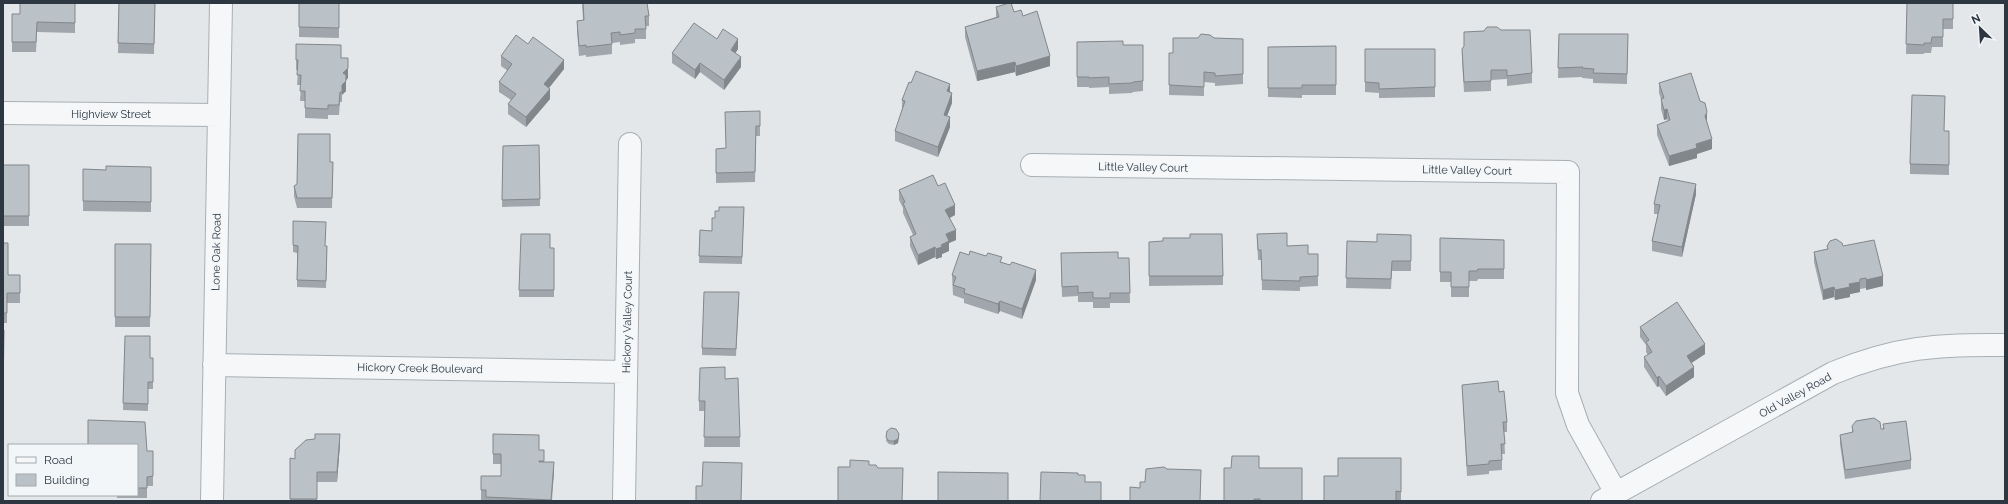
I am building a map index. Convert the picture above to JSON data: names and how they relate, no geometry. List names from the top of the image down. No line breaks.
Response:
{"streets":{"street":["Highview Street","Little Valley Court","Lone Oak Road","Hickory Valley Court","Hickory Creek Boulevard","Old Valley Road"]},"crossings":[["Highview Street","Lone Oak Road"],["Little Valley Court","Old Valley Road"],["Lone Oak Road","Hickory Creek Boulevard"],["Hickory Valley Court","Hickory Creek Boulevard"]],"legend":["Road","Building"],"north":"top left"}
